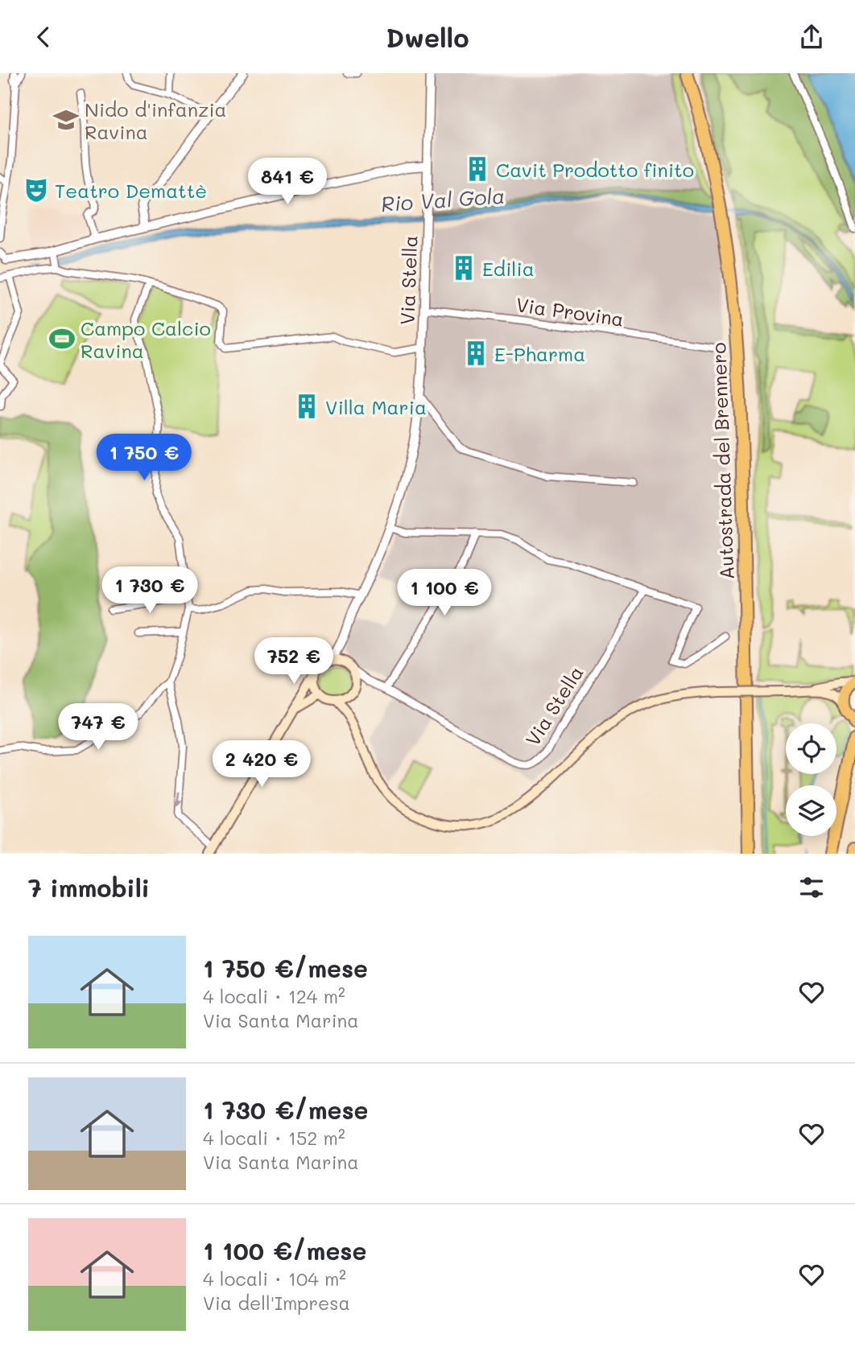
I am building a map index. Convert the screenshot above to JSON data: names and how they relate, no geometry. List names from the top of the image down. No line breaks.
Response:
{"streets":{"highway":["Autostrada del Brennero"],"main road":["Via Stella"],"street":["Via Provina"]},"crossings":[["Via Stella","Via Provina"]],"water":["Rio Val Gola"],"places":{"school or university":["Nido d'infanzia Ravina"],"building":["Cavit Prodotto finito","Edilia","E-Pharma","Villa Maria"],"theatre":["Teatro Demattè"],"sports":["Campo Calcio Ravina"]},"page":{"header":"Dwello","price":["841 €","1 750 €","1 730 €","1 100 €","752 €","747 €","2 420 €"],"heading":"7 immobili","list":[{"name":"1 750 €/mese","note":"4 locali · 124 m² · Via Santa Marina"},{"name":"1 730 €/mese","note":"4 locali · 152 m² · Via Santa Marina"},{"name":"1 100 €/mese","note":"4 locali · 104 m² · Via dell'Impresa"}]}}
